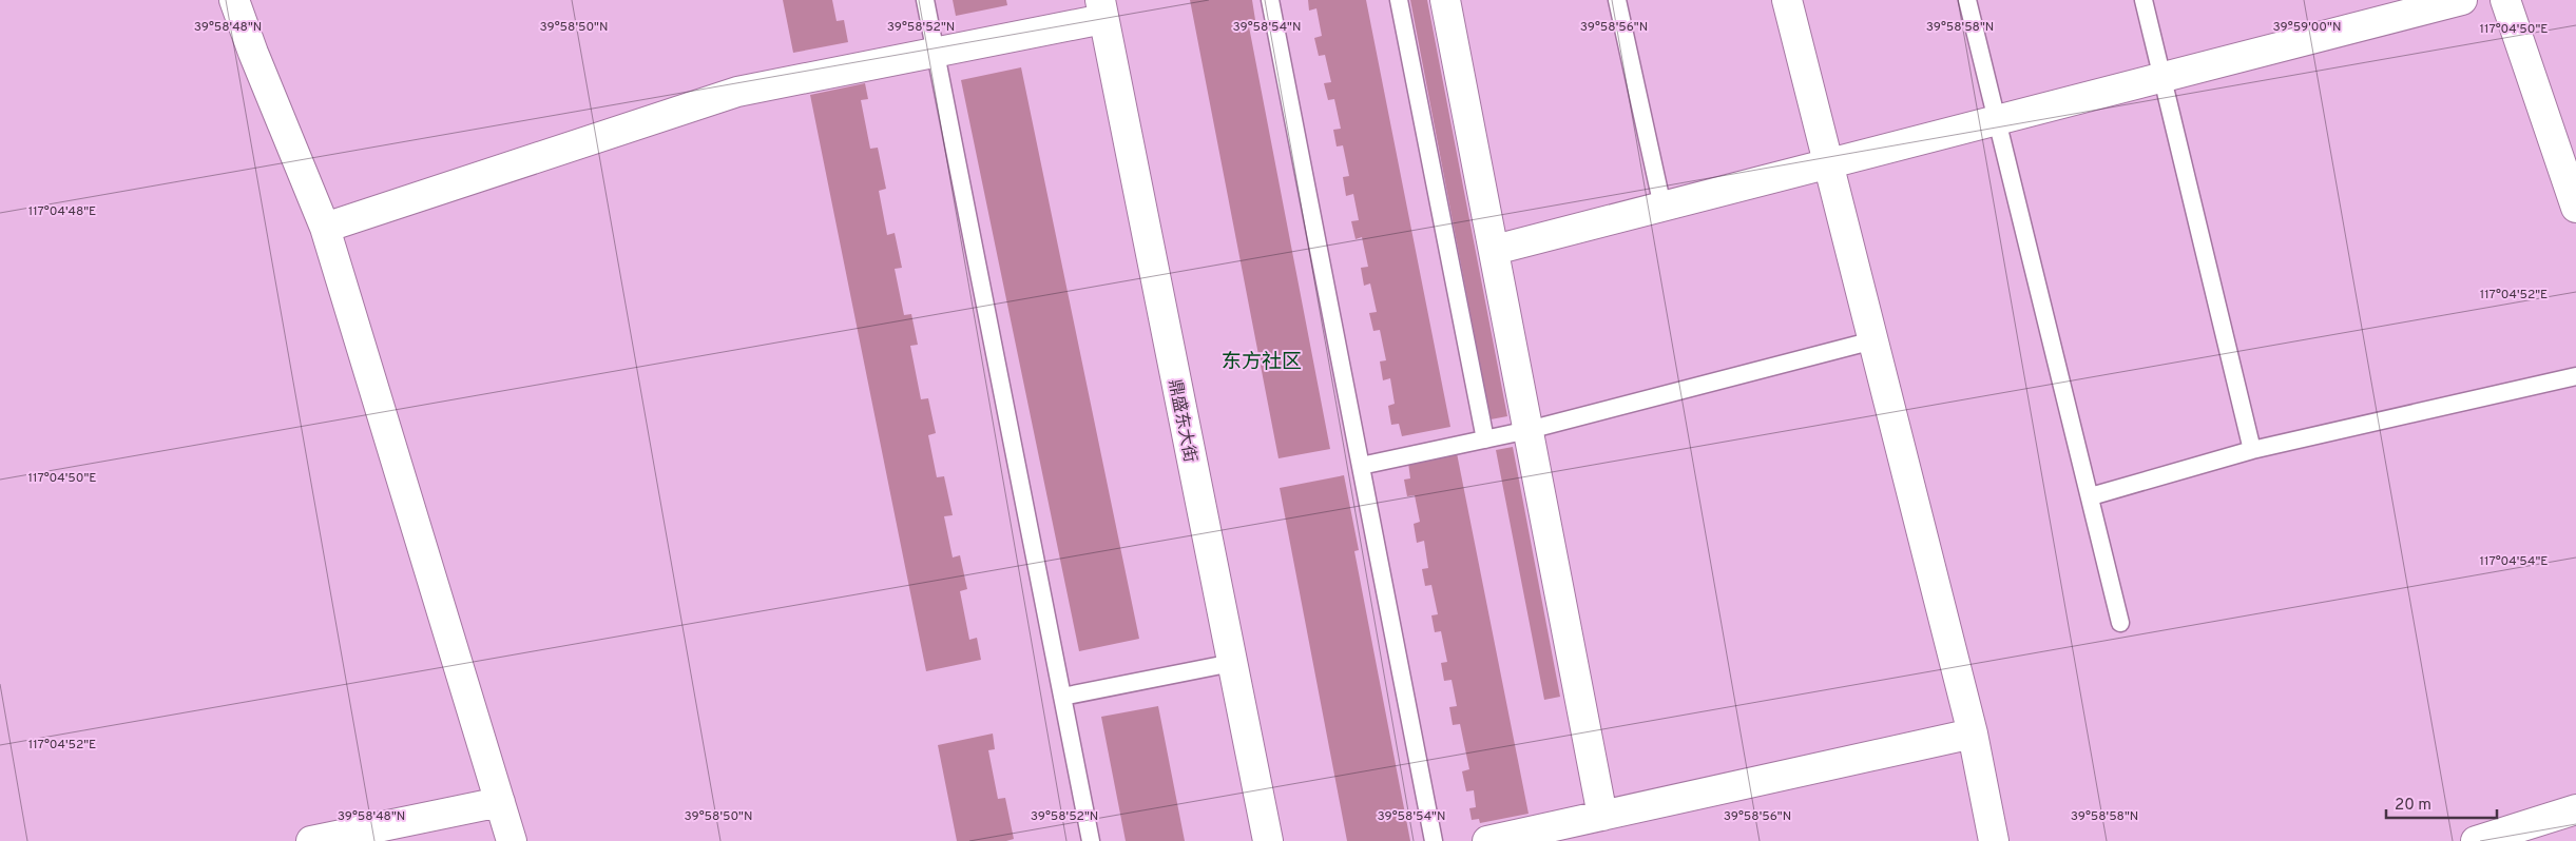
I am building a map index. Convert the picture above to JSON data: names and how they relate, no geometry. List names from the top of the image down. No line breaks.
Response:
{"streets":{"street":["鼎盛东大街"]},"districts":["东方社区"],"scale_bar":"20 m","coordinates":["39°58'48\"N","39°58'50\"N","39°58'52\"N","39°58'54\"N","39°58'56\"N","39°58'58\"N","39°59'00\"N","117°04'50\"E","117°04'48\"E","117°04'52\"E","117°04'54\"E"]}
